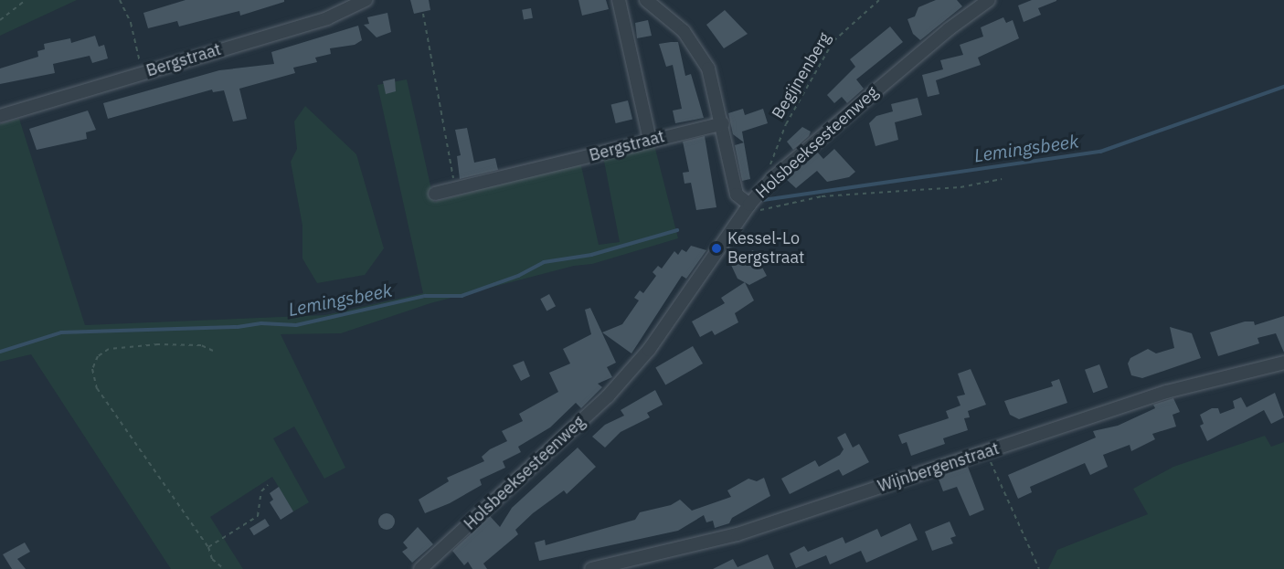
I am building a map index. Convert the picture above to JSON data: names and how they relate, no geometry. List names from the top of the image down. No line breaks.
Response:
{"streets":{"street":["Bergstraat","Holsbeeksesteenweg","Wijnbergenstraat"],"path":["Begijnenberg"]},"crossings":[["Begijnenberg","Holsbeeksesteenweg"]],"water":["Lemingsbeek"],"places":["Kessel-Lo Bergstraat"]}
